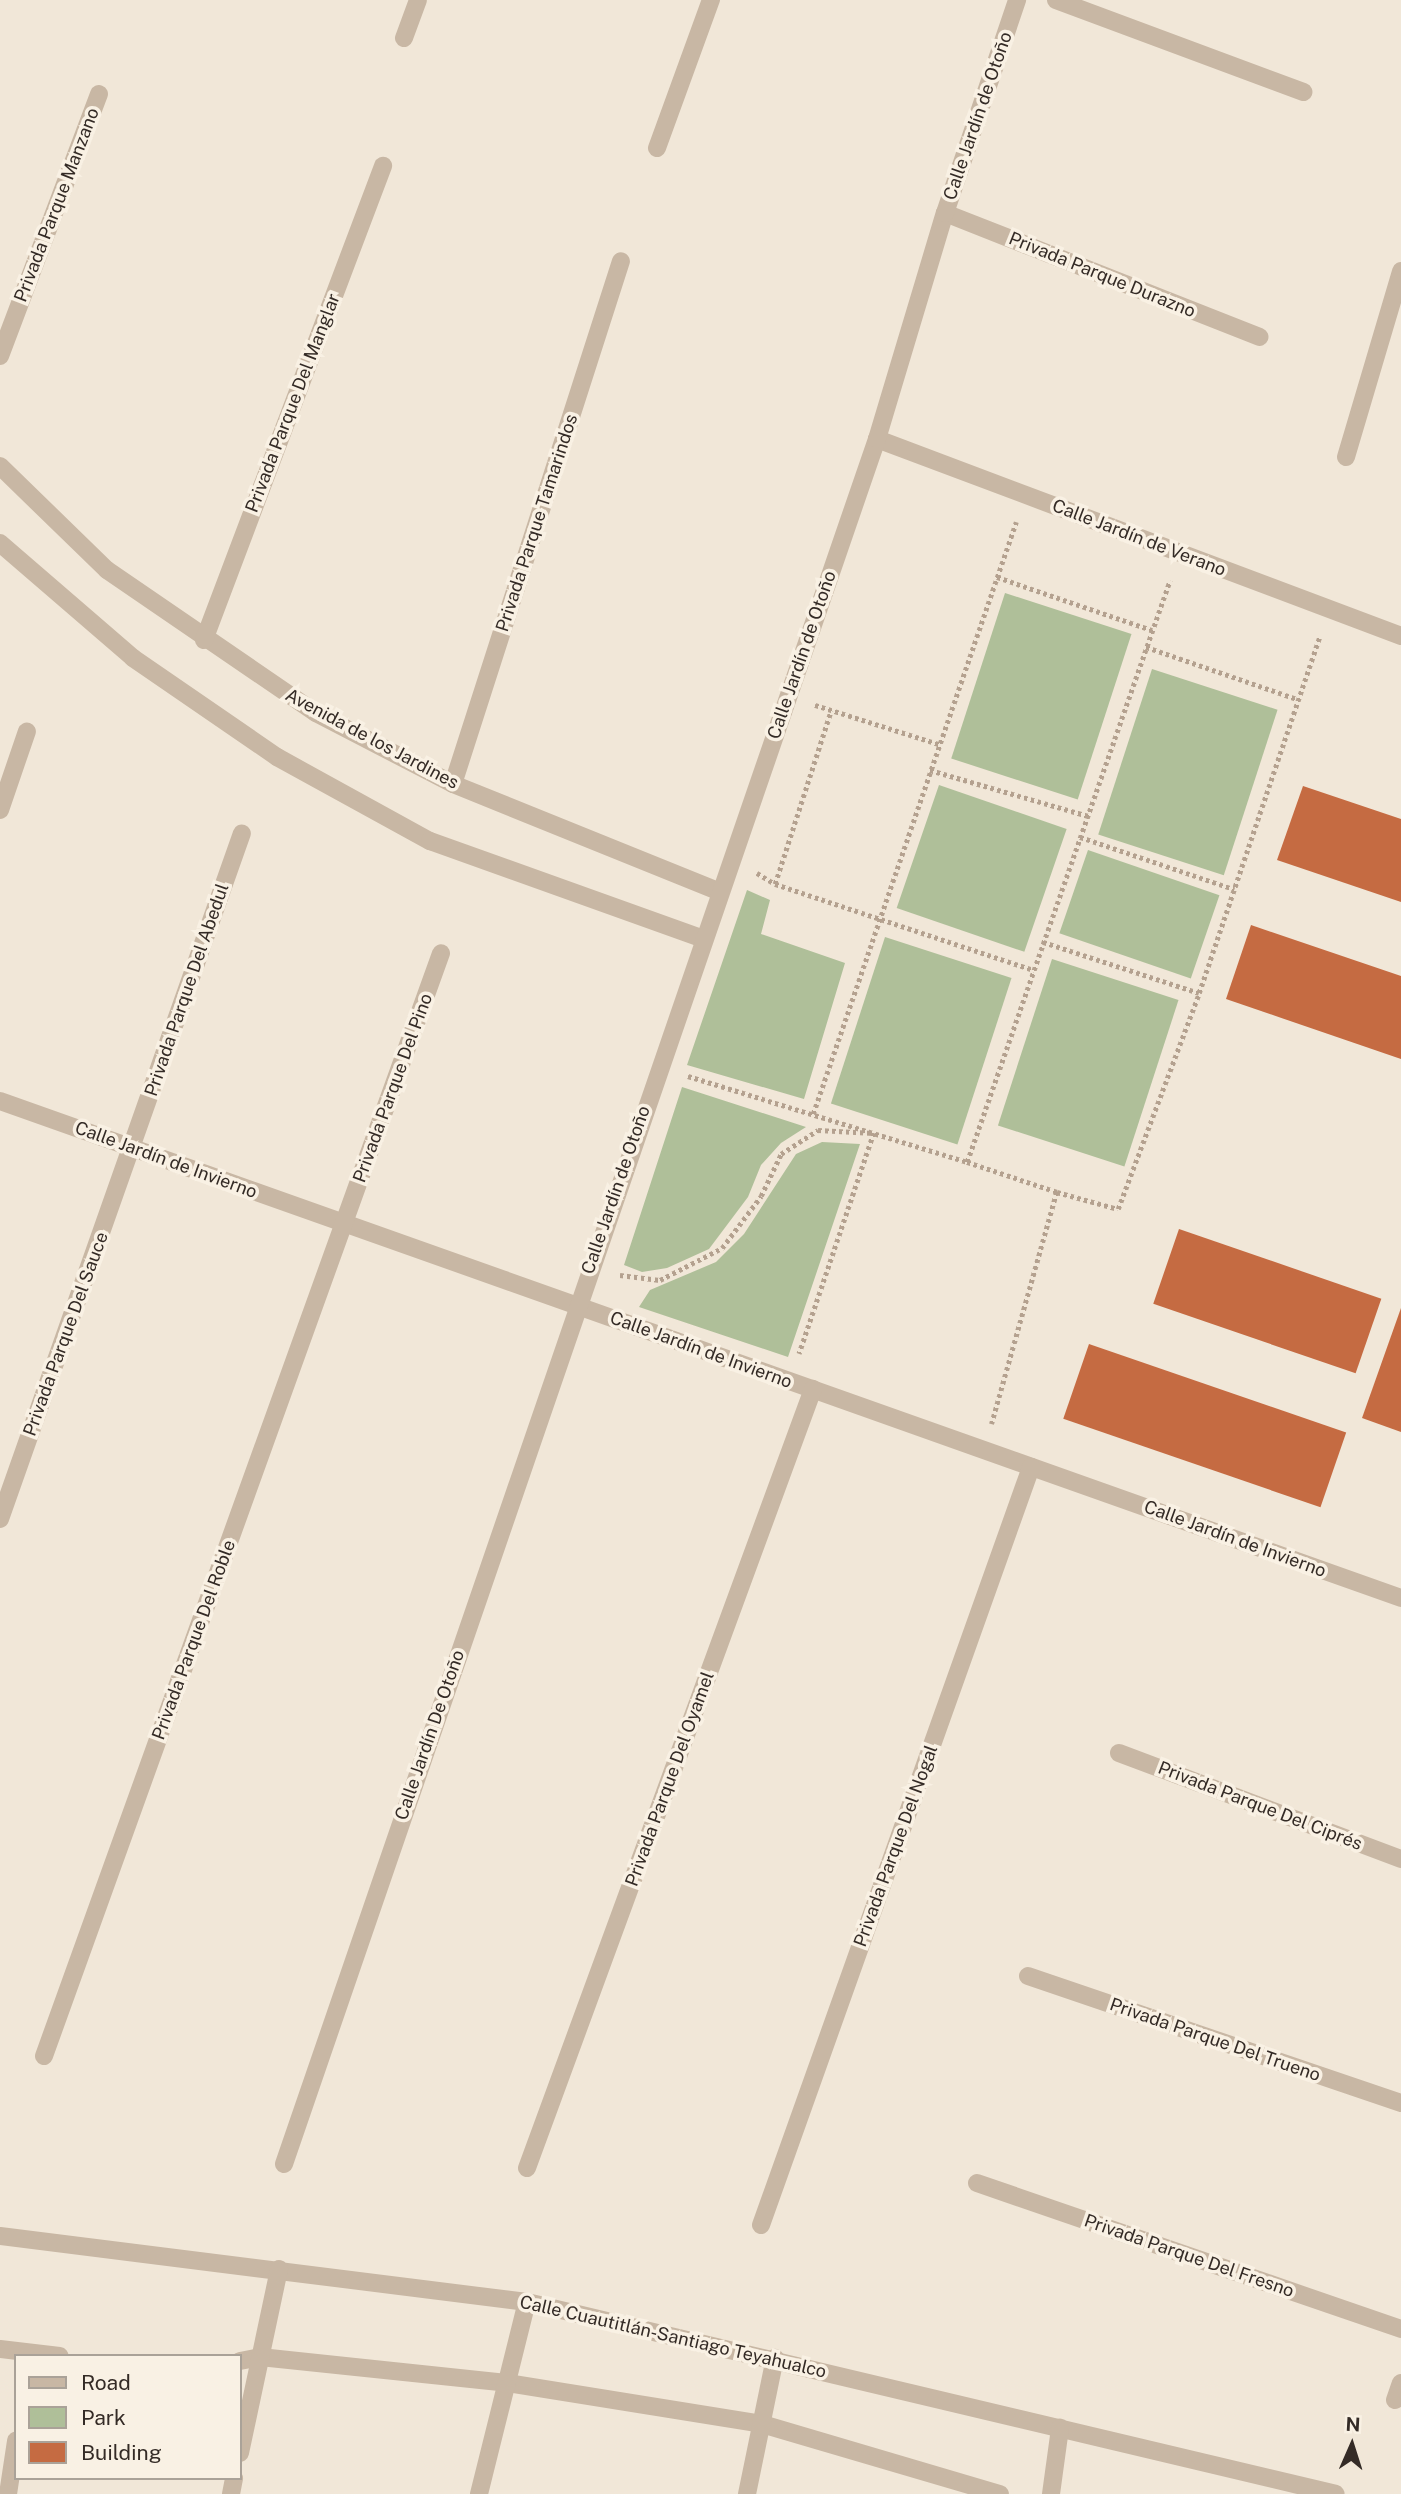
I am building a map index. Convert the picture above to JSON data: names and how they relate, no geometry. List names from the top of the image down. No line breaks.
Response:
{"streets":{"street":["Calle Jardín de Otoño","Privada Parque Manzano","Privada Parque Durazno","Privada Parque Del Manglar","Privada Parque Tamarindos","Calle Jardín de Verano","Avenida de los Jardines","Privada Parque Del Abedul","Privada Parque Del Pino","Calle Jardín de Invierno","Privada Parque Del Sauce","Privada Parque Del Roble","Calle Jardín De Otoño","Privada Parque Del Oyamel","Privada Parque Del Ciprés","Privada Parque Del Nogal","Privada Parque Del Trueno","Privada Parque Del Fresno","Calle Cuautitlán-Santiago Teyahualco"]},"crossings":[["Calle Jardín de Otoño","Privada Parque Durazno"],["Calle Jardín de Otoño","Calle Jardín de Verano"],["Calle Jardín de Otoño","Avenida de los Jardines"],["Calle Jardín de Otoño","Calle Jardín de Invierno"],["Calle Jardín de Otoño","Calle Jardín De Otoño"],["Privada Parque Del Manglar","Avenida de los Jardines"],["Privada Parque Tamarindos","Avenida de los Jardines"],["Privada Parque Del Abedul","Calle Jardín de Invierno"],["Privada Parque Del Abedul","Privada Parque Del Sauce"],["Privada Parque Del Pino","Calle Jardín de Invierno"],["Privada Parque Del Pino","Privada Parque Del Roble"],["Calle Jardín de Invierno","Privada Parque Del Sauce"],["Calle Jardín de Invierno","Privada Parque Del Roble"],["Calle Jardín de Invierno","Calle Jardín De Otoño"],["Calle Jardín de Invierno","Privada Parque Del Oyamel"],["Calle Jardín de Invierno","Privada Parque Del Nogal"]],"legend":["Road","Park","Building"],"north":"top"}
